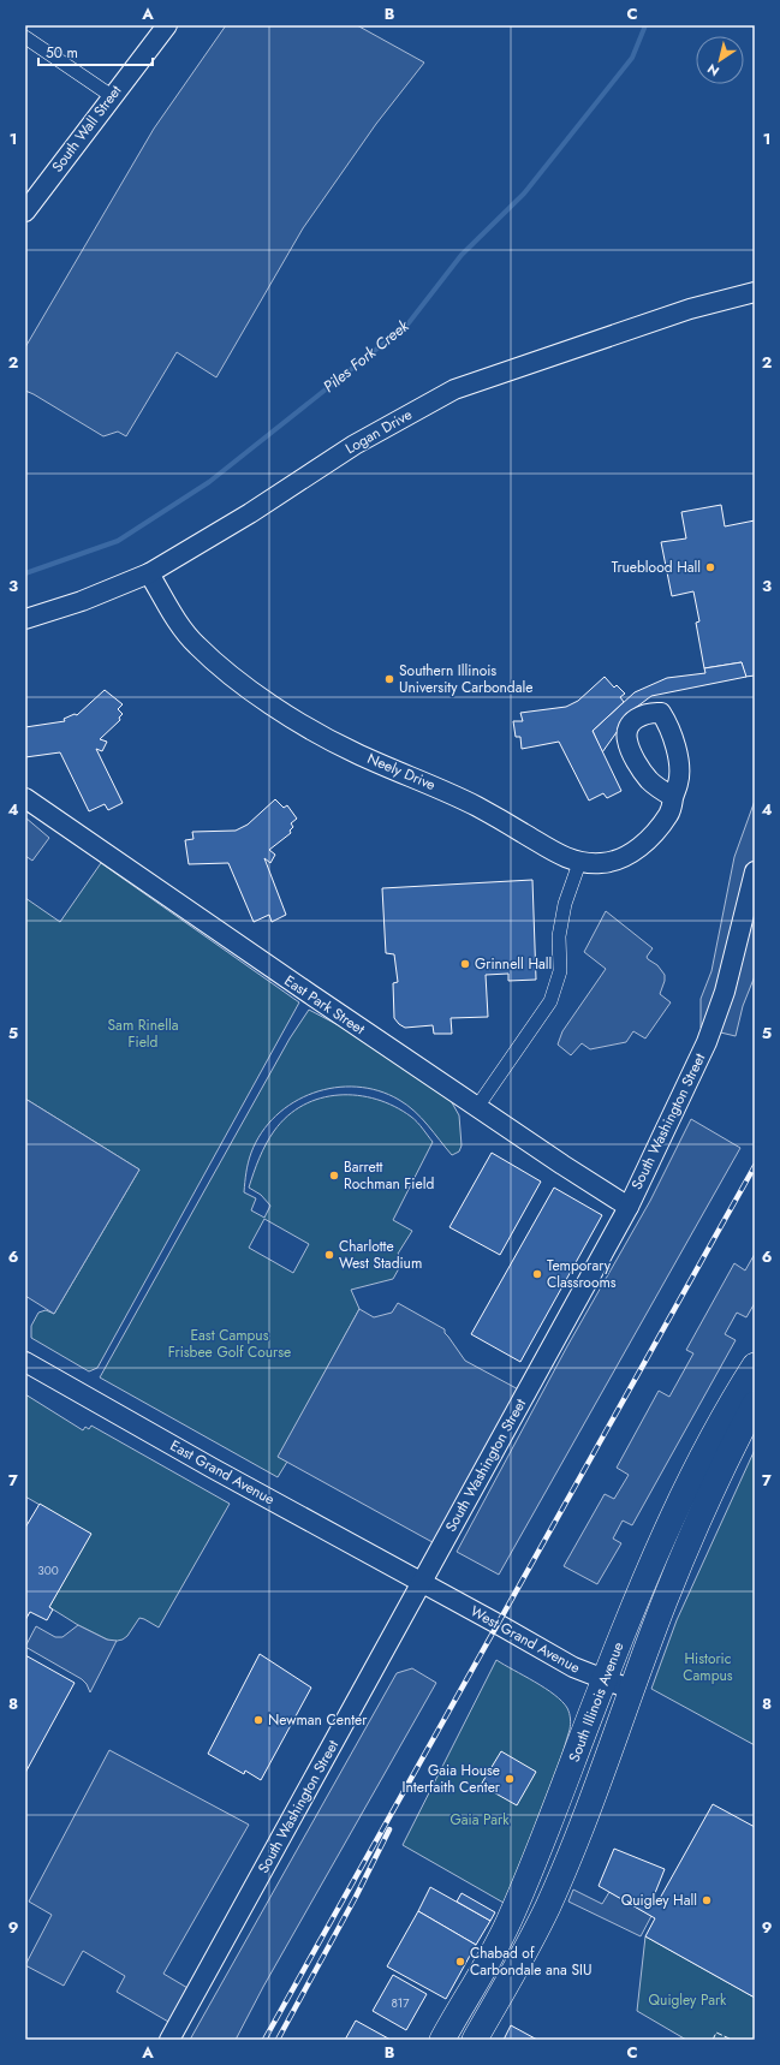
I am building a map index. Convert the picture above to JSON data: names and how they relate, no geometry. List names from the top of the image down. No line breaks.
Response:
{"streets":{"highway":["South Illinois Avenue"],"street":["South Wall Street","Logan Drive","Neely Drive","East Park Street","South Washington Street","East Grand Avenue","West Grand Avenue"]},"crossings":[["Logan Drive","Neely Drive"],["East Park Street","South Washington Street"],["South Washington Street","East Grand Avenue"],["South Washington Street","West Grand Avenue"],["East Grand Avenue","West Grand Avenue"],["West Grand Avenue","South Illinois Avenue"]],"water":["Piles Fork Creek"],"parks":["Sam Rinella Field","East Campus Frisbee Golf Course","Historic Campus","Gaia Park","Quigley Park"],"places":["Trueblood Hall","Southern Illinois University Carbondale","Grinnell Hall","Barrett Rochman Field","Charlotte West Stadium","Temporary Classrooms","Newman Center","Gaia House Interfaith Center","Quigley Hall","Chabad of Carbondale ana SIU"],"house_numbers":["300","817"],"scale_bar":"50 m","north":"bottom left","grid":{"columns":["A","B","C"],"rows":["1","2","3","4","5","6","7","8","9"]}}
